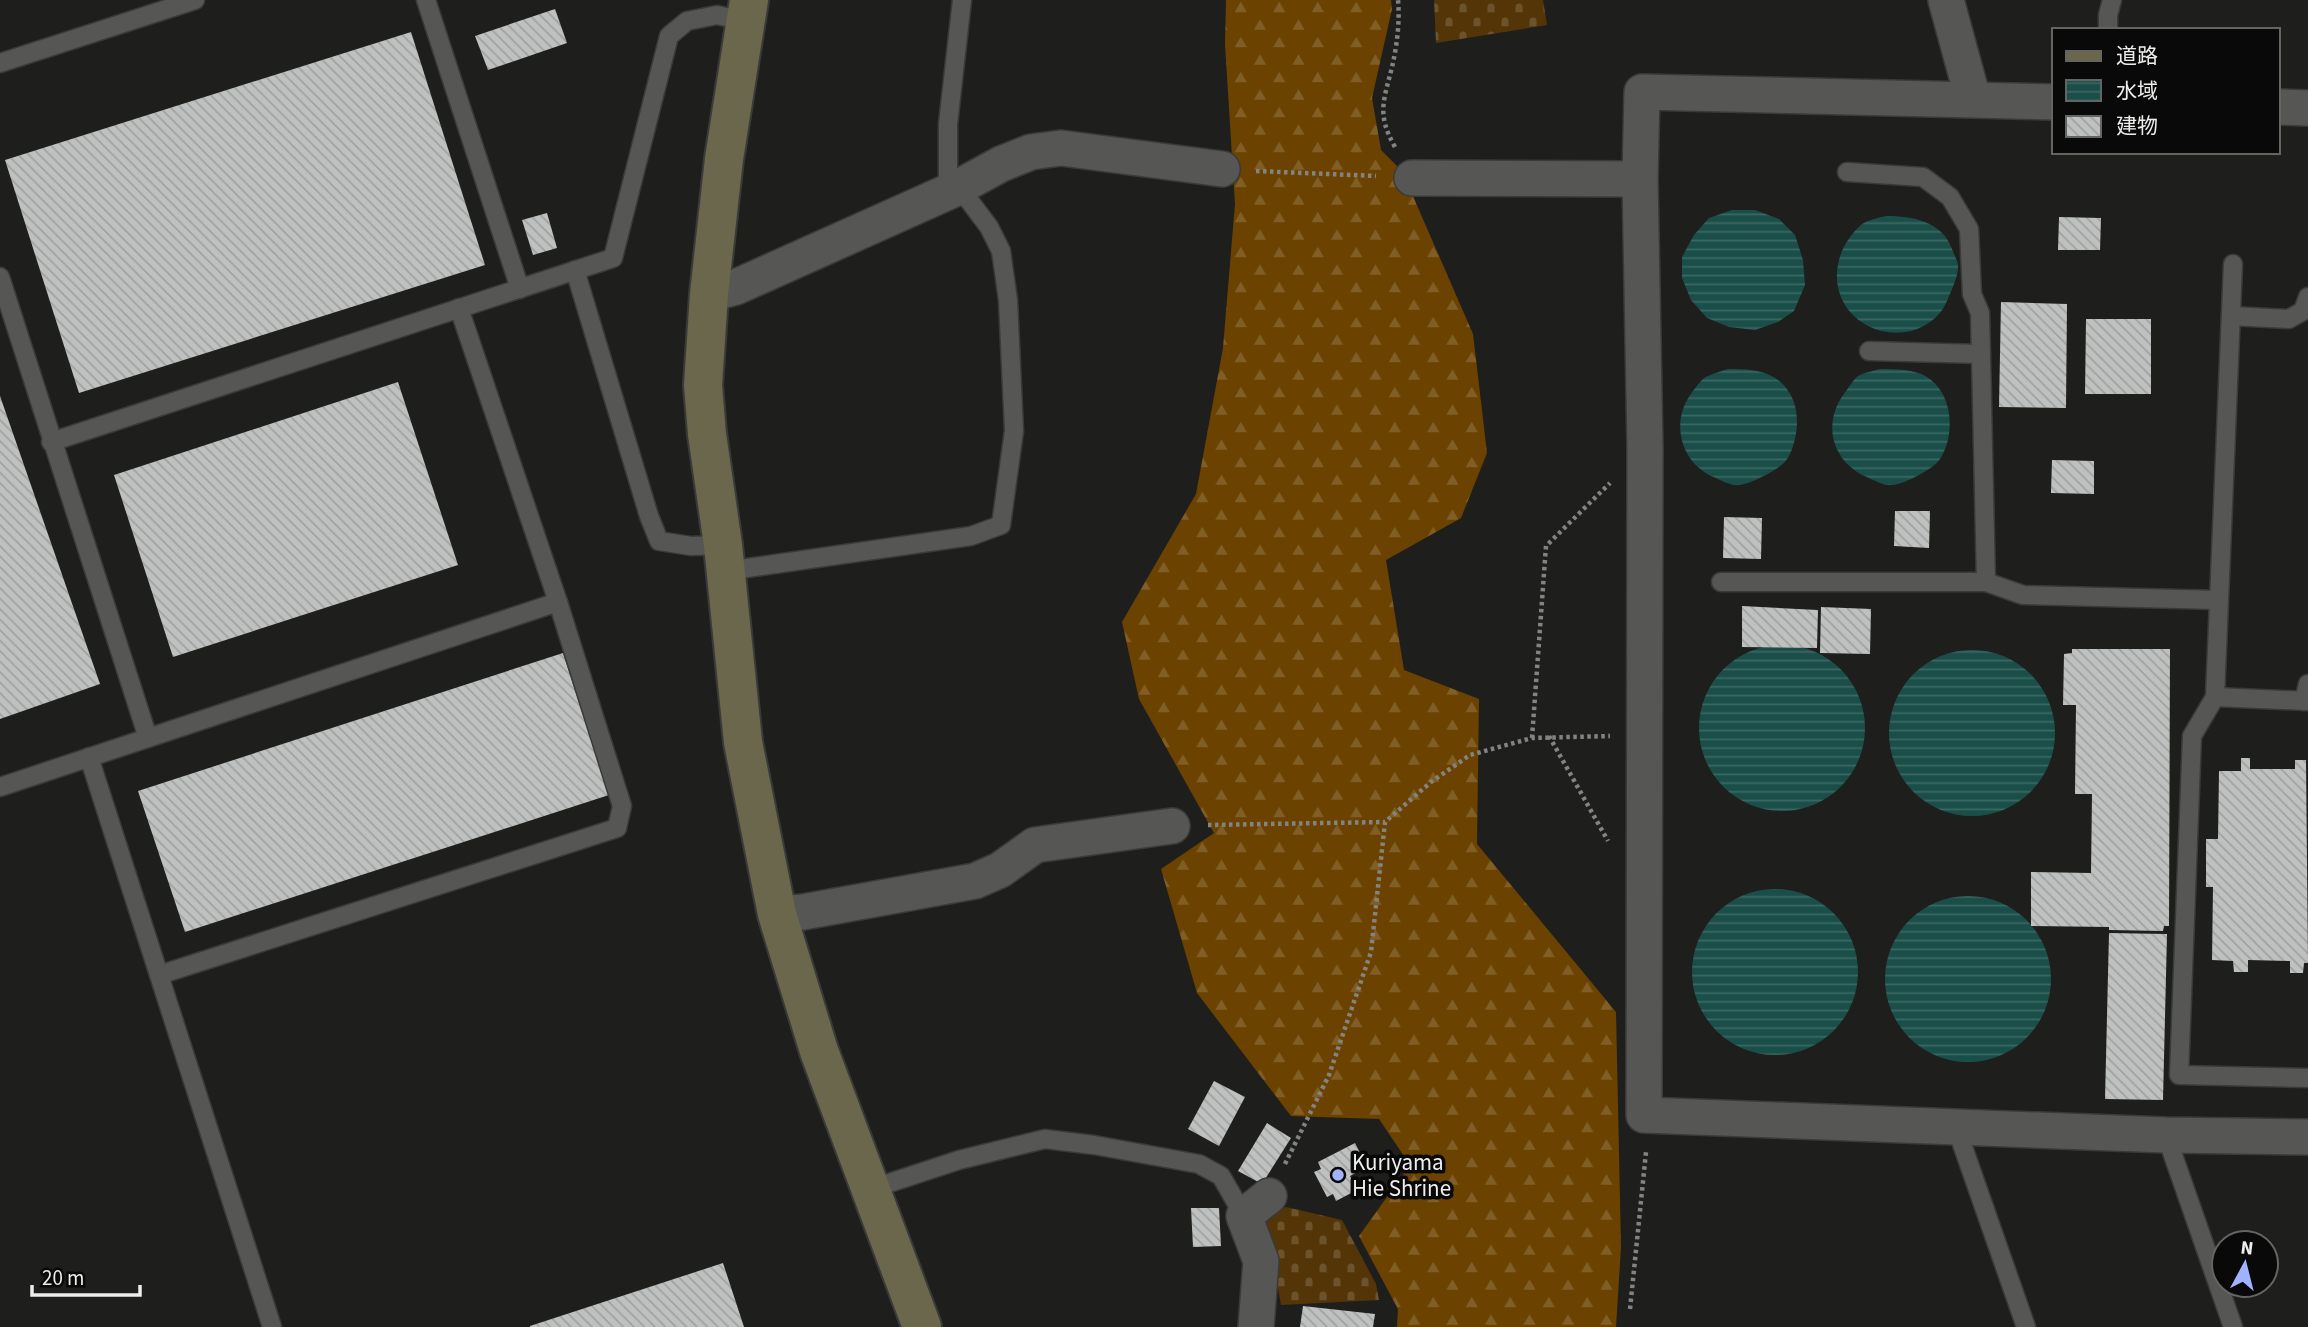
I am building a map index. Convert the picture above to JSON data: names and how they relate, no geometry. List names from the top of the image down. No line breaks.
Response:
{"places":["Kuriyama Hie Shrine"],"legend":["道路","水域","建物"],"scale_bar":"20 m","north":"top"}
